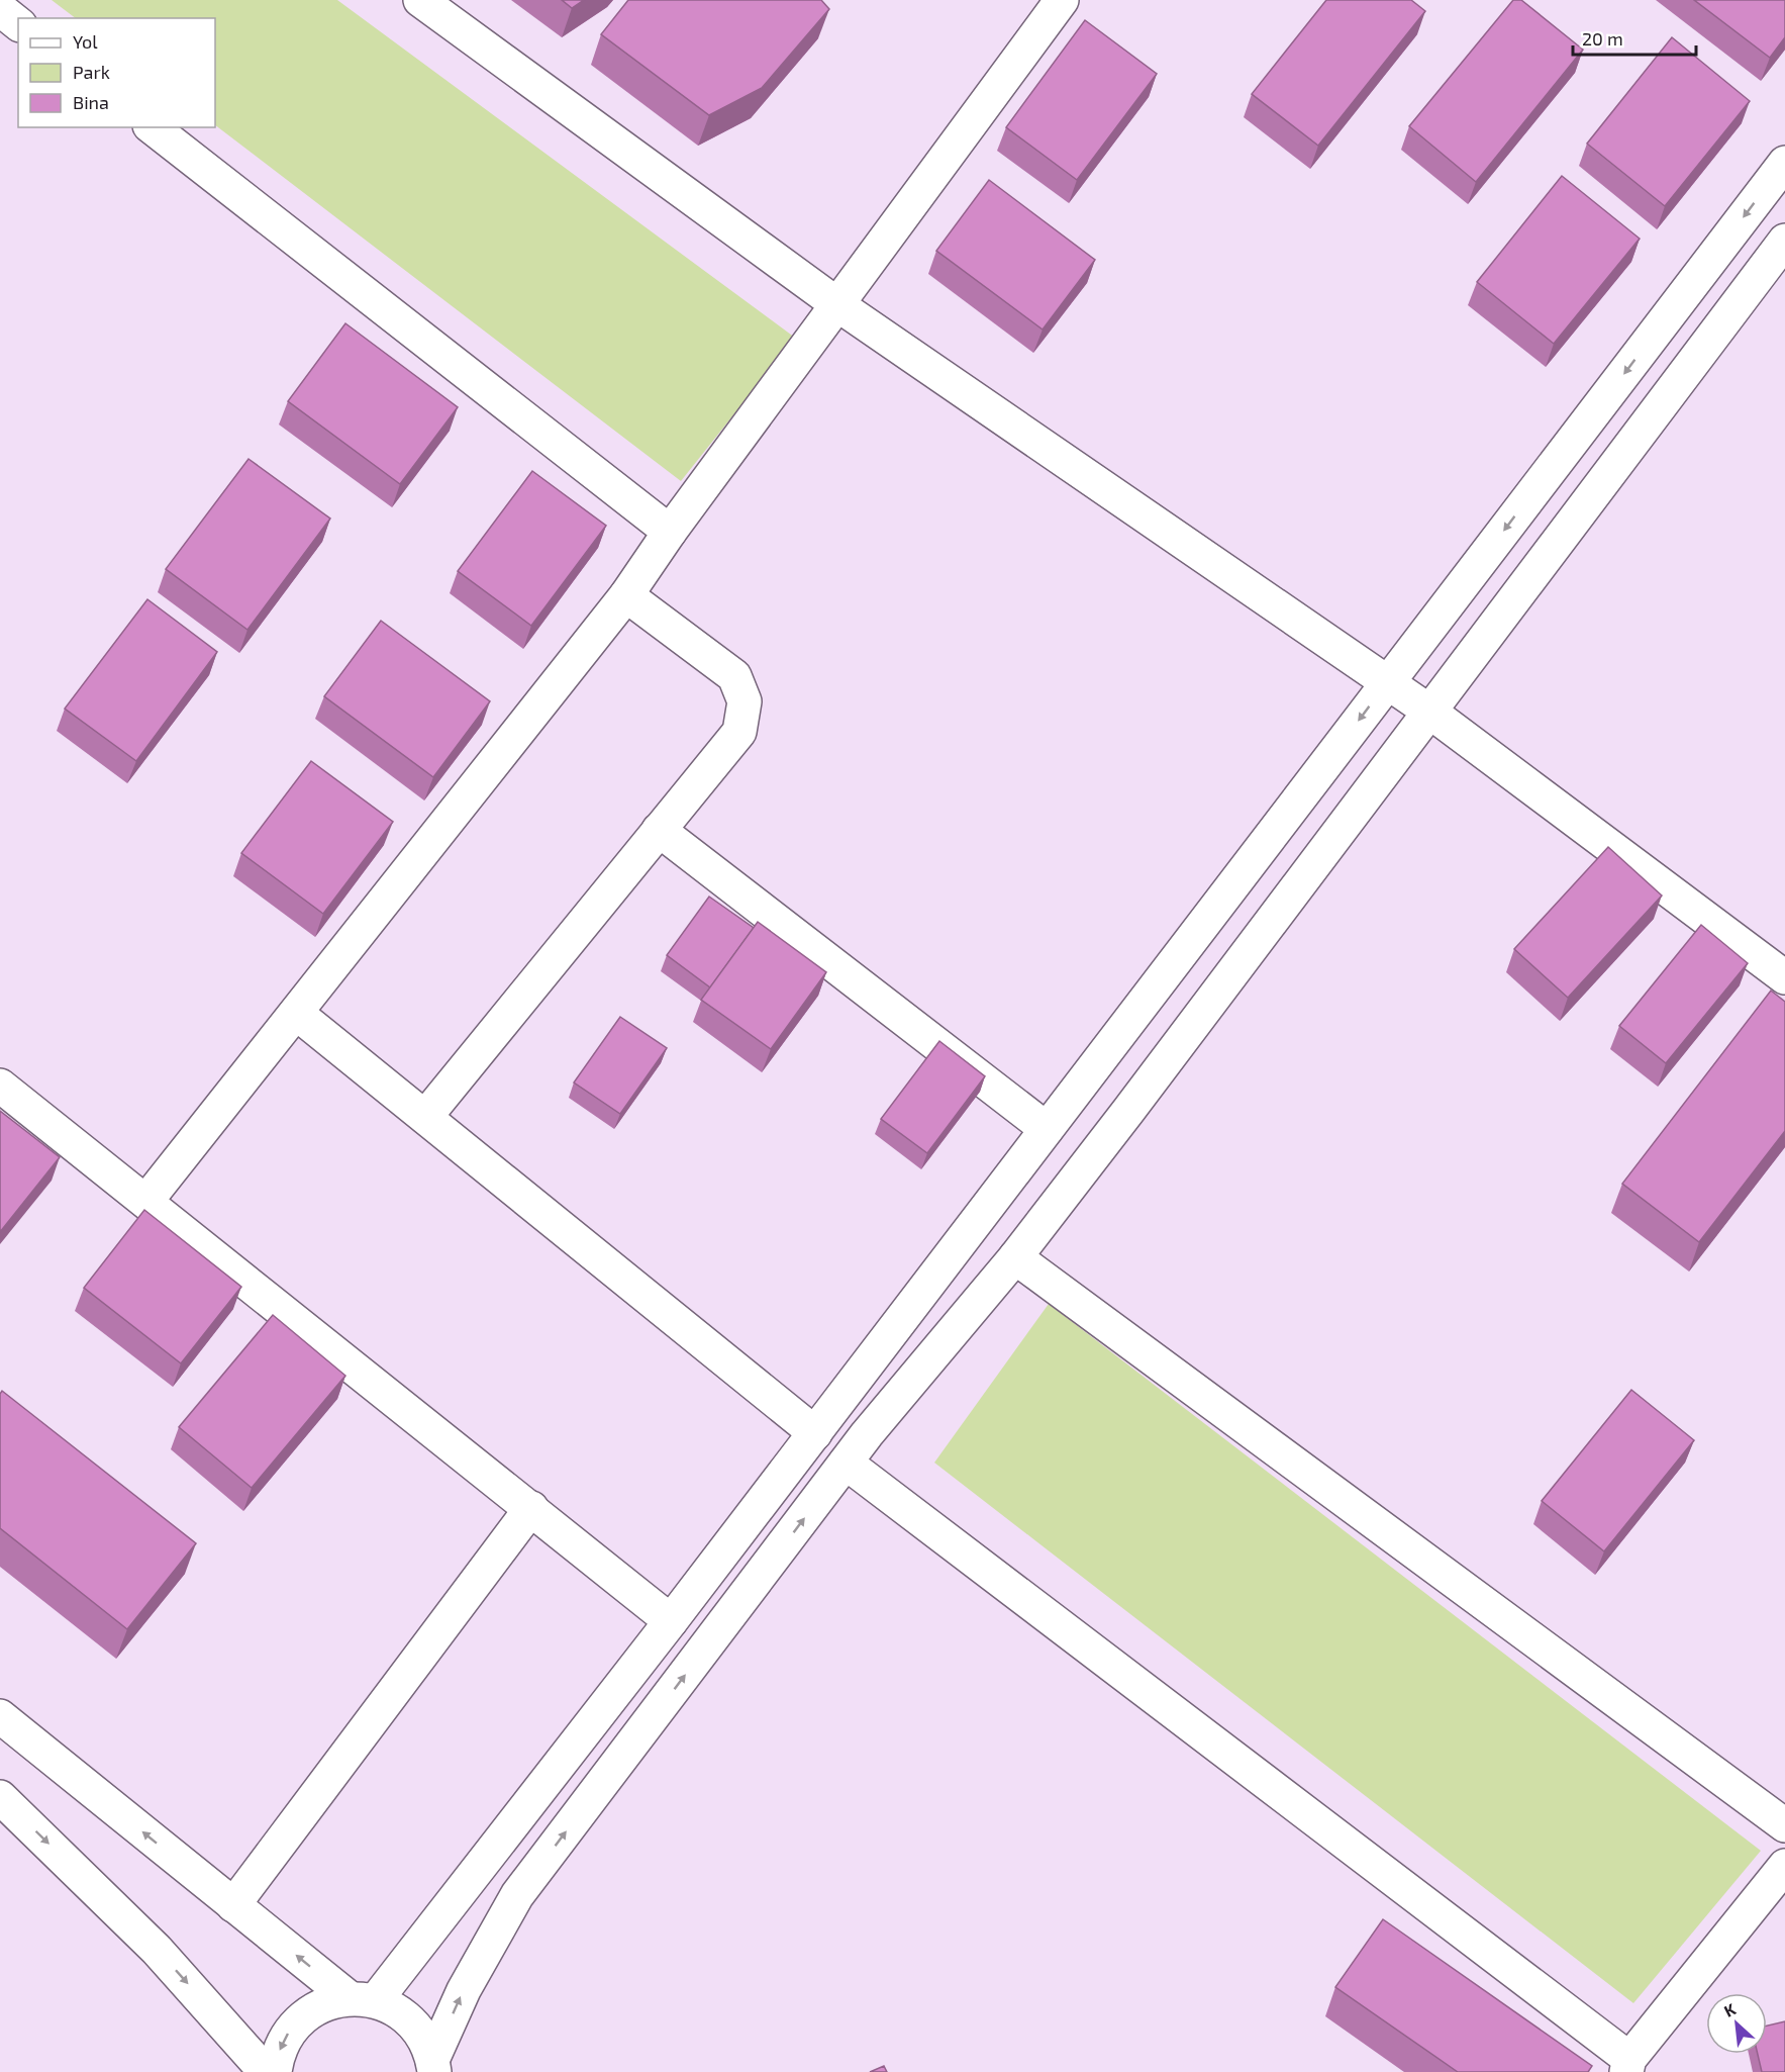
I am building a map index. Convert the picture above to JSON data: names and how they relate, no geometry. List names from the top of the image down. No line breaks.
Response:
{"legend":["Yol","Park","Bina"],"scale_bar":"20 m","north":"top left"}
